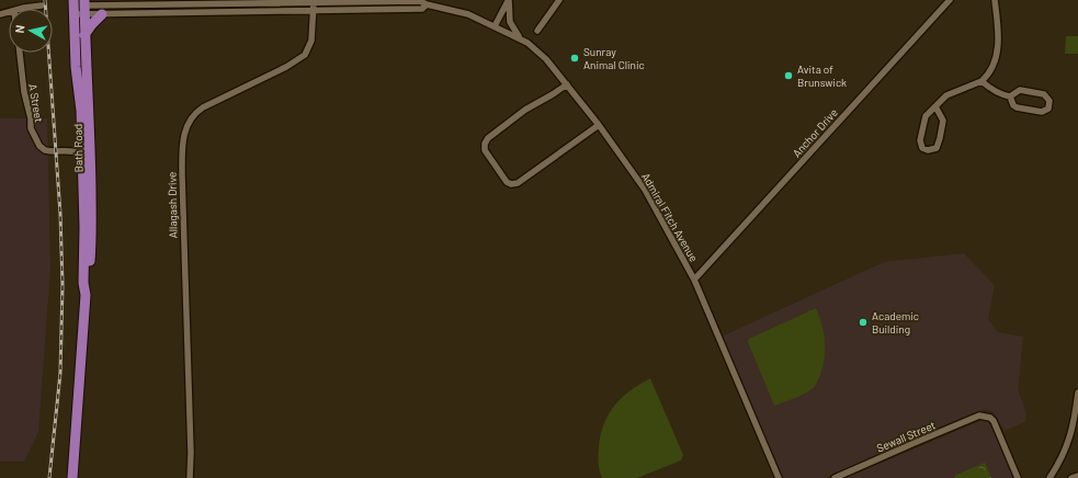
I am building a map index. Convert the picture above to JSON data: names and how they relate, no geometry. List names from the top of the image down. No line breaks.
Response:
{"streets":{"main road":["Bath Road"],"street":["A Street","Anchor Drive","Allagash Drive","Admiral Fitch Avenue","Sewall Street"]},"crossings":[["A Street","Bath Road"],["Anchor Drive","Admiral Fitch Avenue"],["Bath Road","Admiral Fitch Avenue"],["Allagash Drive","Admiral Fitch Avenue"]],"places":["Sunray Animal Clinic","Avita of Brunswick","Academic Building"],"north":"left"}
